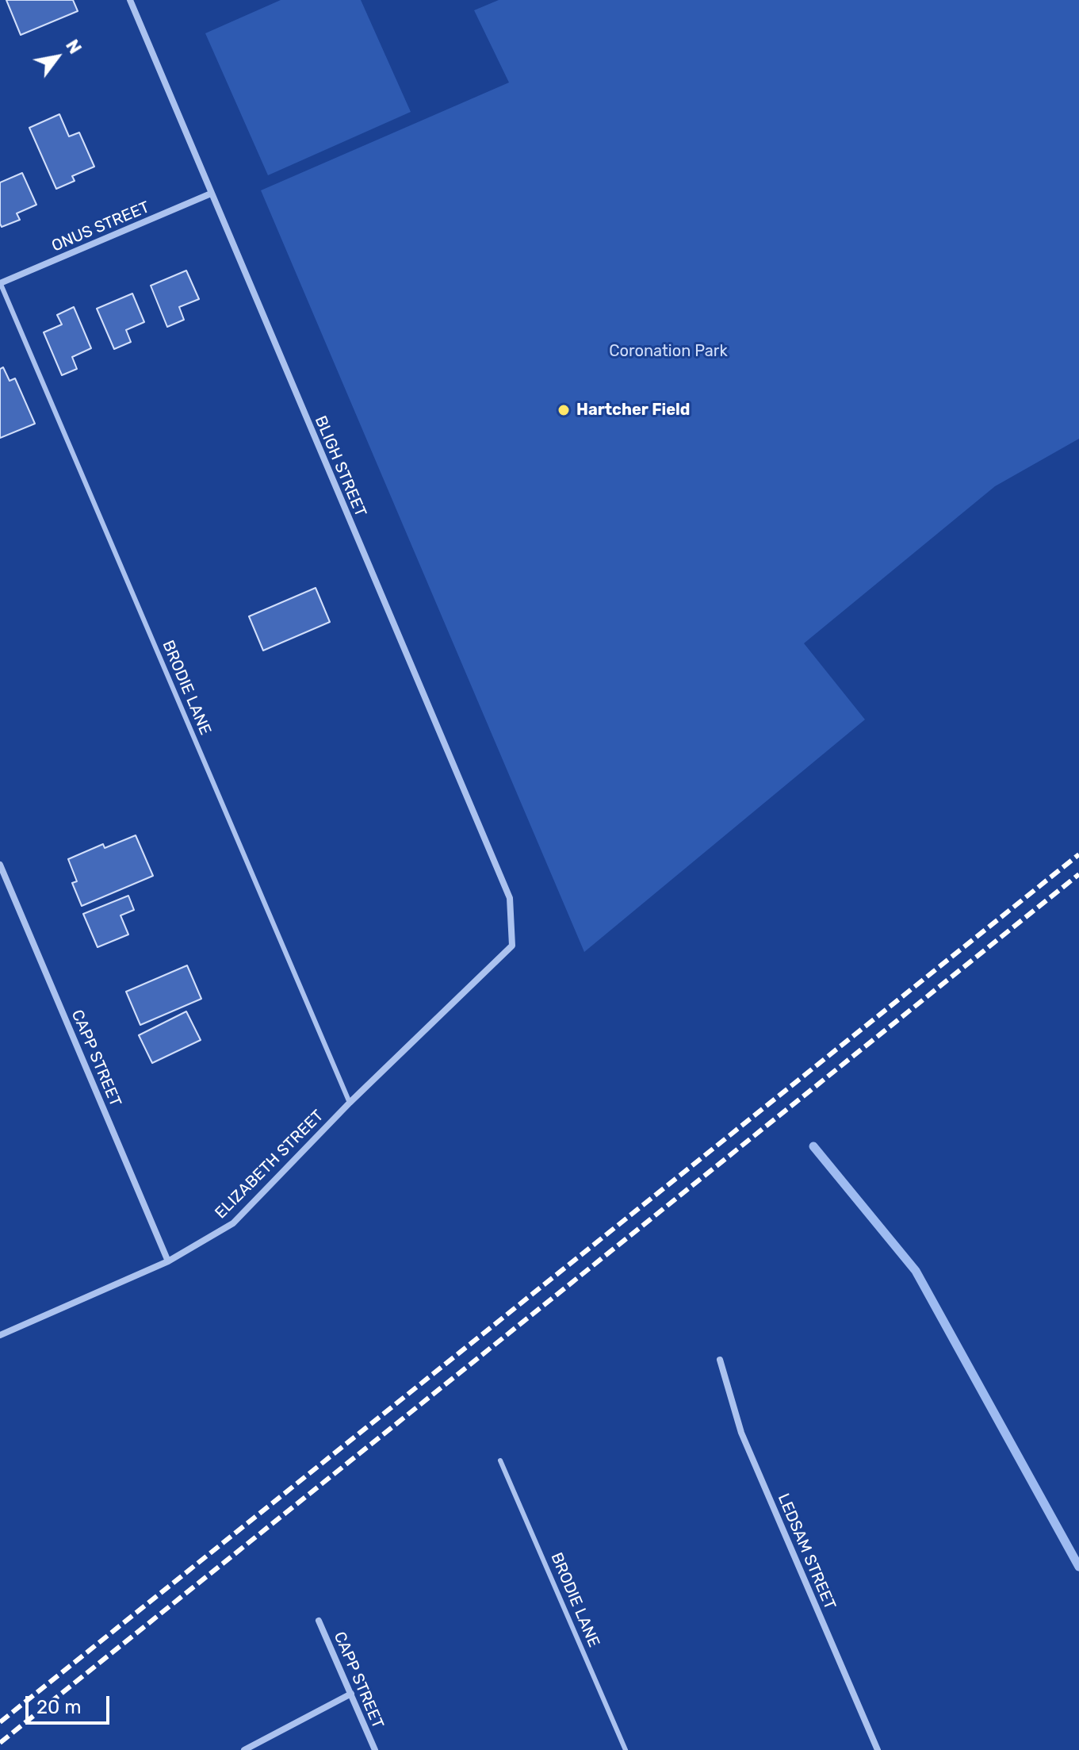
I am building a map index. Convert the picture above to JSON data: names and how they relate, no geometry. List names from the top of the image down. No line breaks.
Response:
{"streets":{"street":["ONUS STREET","BLIGH STREET","CAPP STREET","ELIZABETH STREET","LEDSAM STREET"],"lane":["BRODIE LANE"]},"crossings":[["ONUS STREET","BLIGH STREET"],["ONUS STREET","BRODIE LANE"],["BLIGH STREET","ELIZABETH STREET"],["BRODIE LANE","ELIZABETH STREET"],["CAPP STREET","ELIZABETH STREET"]],"parks":["Coronation Park"],"places":["Hartcher Field"],"scale_bar":"20 m","north":"top right"}
